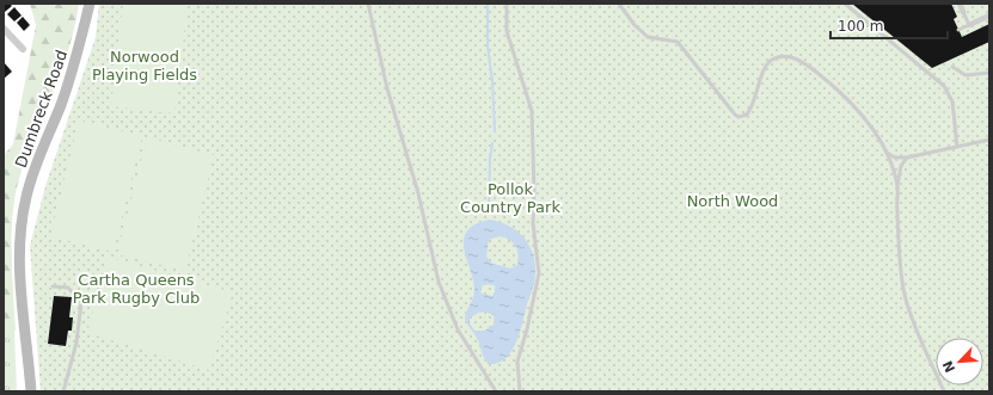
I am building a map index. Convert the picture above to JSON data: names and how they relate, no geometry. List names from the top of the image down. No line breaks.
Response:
{"streets":{"main road":["Dumbreck Road"]},"parks":["Norwood Playing Fields","Pollok Country Park","North Wood","Cartha Queens Park Rugby Club"],"scale_bar":"100 m","north":"bottom left"}
